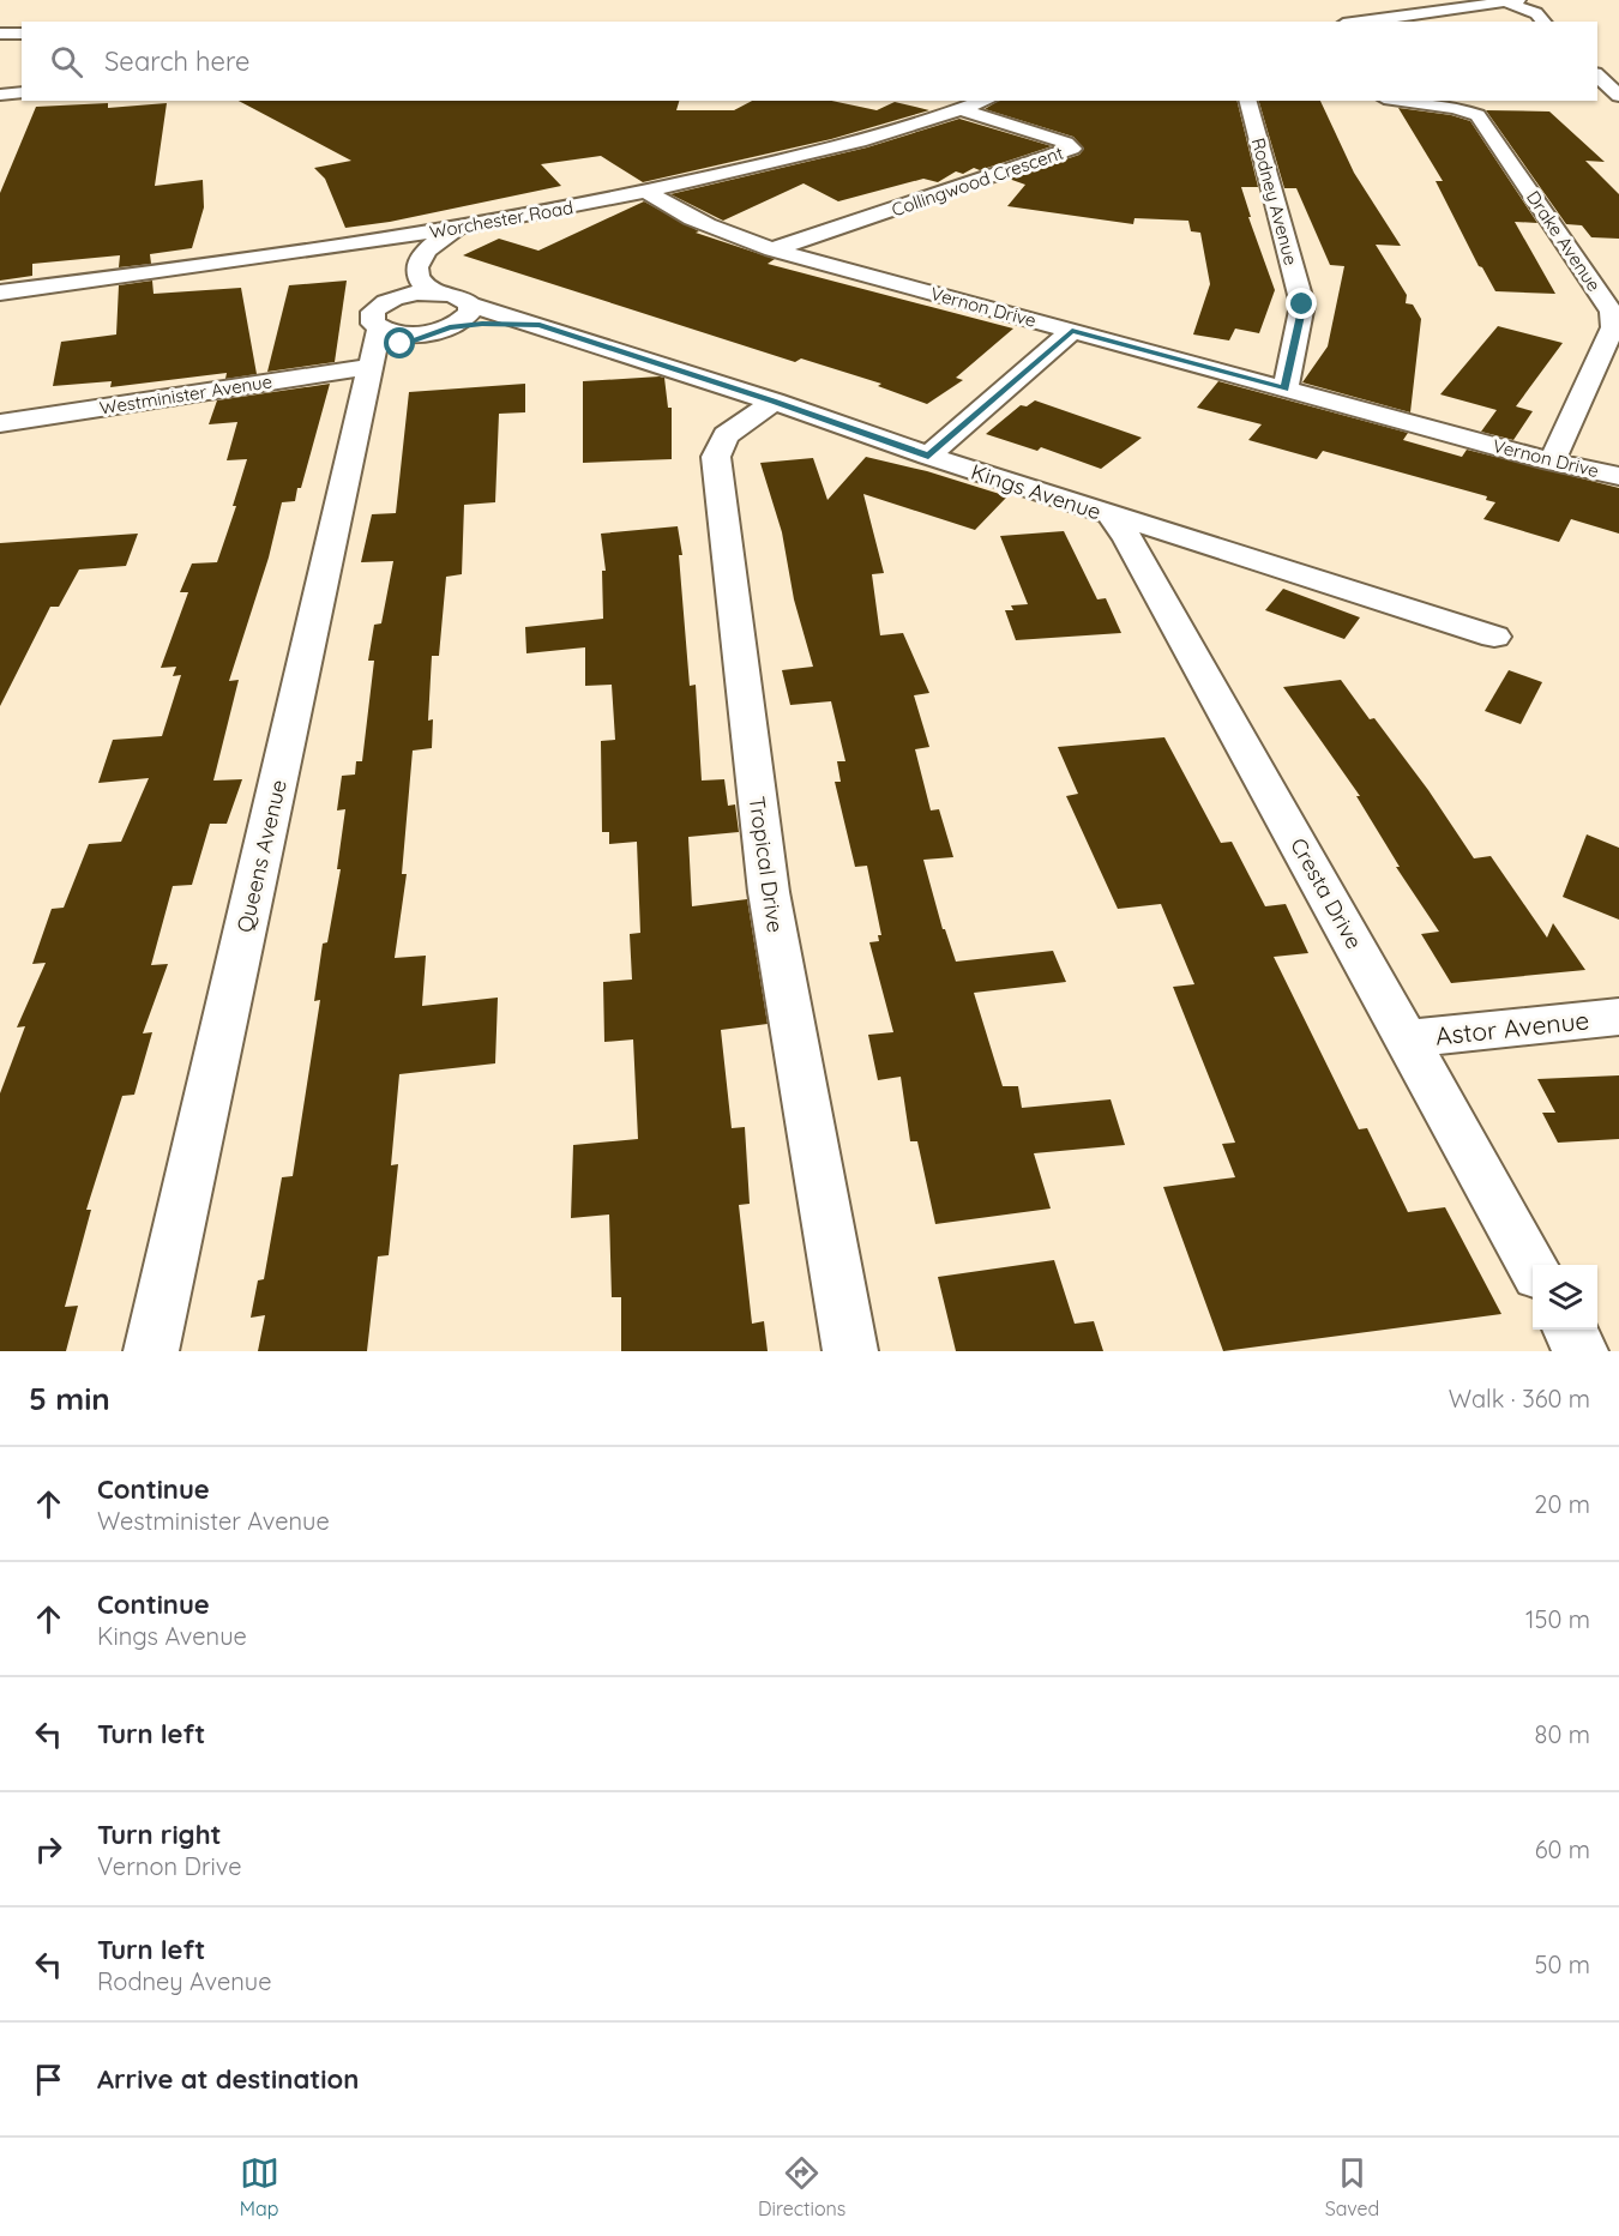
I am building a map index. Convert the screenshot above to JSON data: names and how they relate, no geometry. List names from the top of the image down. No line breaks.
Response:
{"streets":{"street":["Collingwood Crescent","Rodney Avenue","Worchester Road","Drake Avenue","Vernon Drive","Westminister Avenue","Kings Avenue","Queens Avenue","Tropical Drive","Cresta Drive","Astor Avenue"]},"crossings":[["Collingwood Crescent","Worchester Road"],["Collingwood Crescent","Vernon Drive"],["Rodney Avenue","Vernon Drive"],["Worchester Road","Vernon Drive"],["Drake Avenue","Vernon Drive"],["Westminister Avenue","Kings Avenue"],["Westminister Avenue","Queens Avenue"],["Kings Avenue","Tropical Drive"],["Kings Avenue","Cresta Drive"],["Cresta Drive","Astor Avenue"]],"page":{"search":"Search here","heading":["5 min","Walk · 360 m"],"list":[["Continue","Westminister Avenue","20 m"],["Continue","Kings Avenue","150 m"],["Turn left","80 m"],["Turn right","Vernon Drive","60 m"],["Turn left","Rodney Avenue","50 m"],"Arrive at destination"],"nav":["Map","Directions","Saved"]}}
